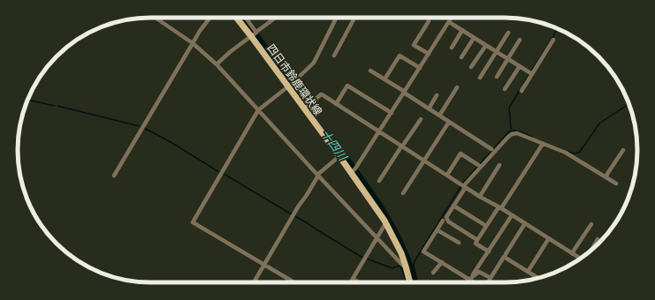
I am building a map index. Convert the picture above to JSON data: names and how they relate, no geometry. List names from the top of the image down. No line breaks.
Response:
{"streets":{"main road":["四日市鈴鹿環状線"]},"water":["十四川"]}
